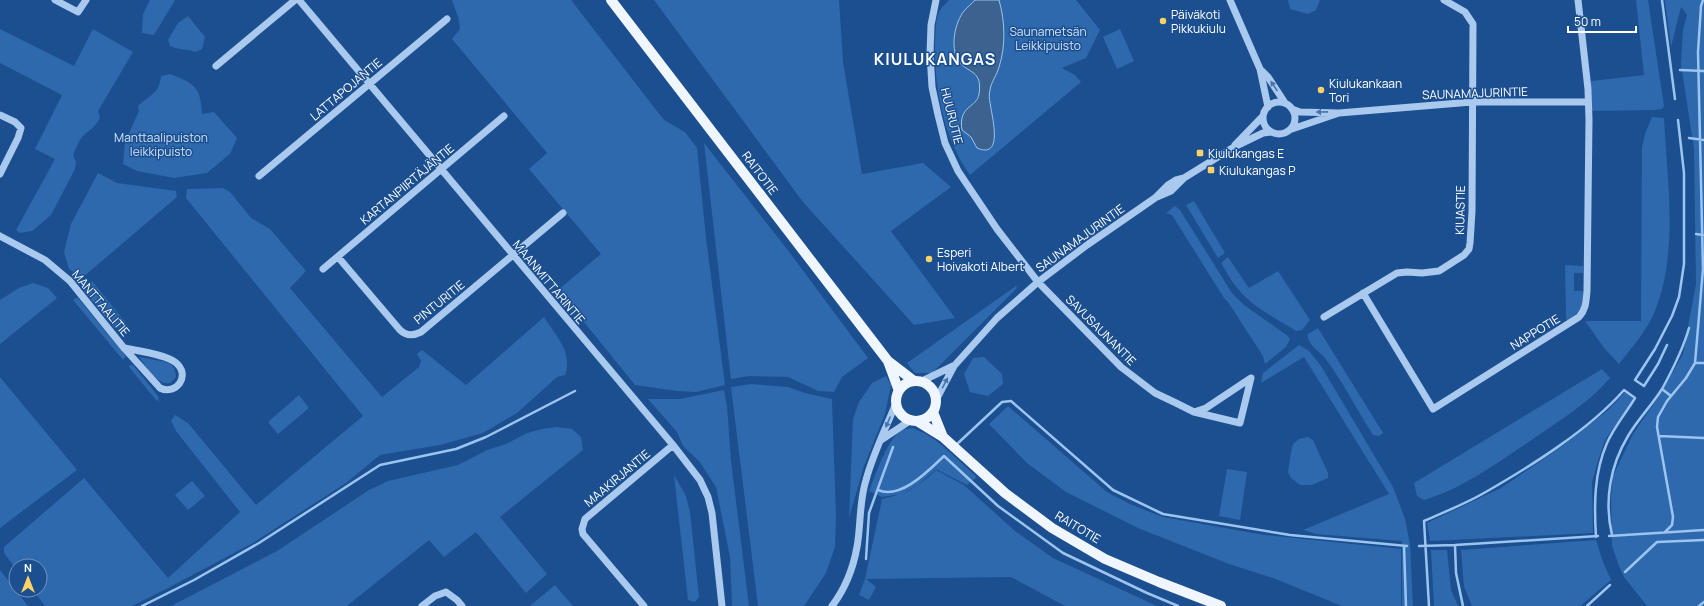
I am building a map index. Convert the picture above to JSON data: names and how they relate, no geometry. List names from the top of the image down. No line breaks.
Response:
{"streets":{"main road":["RAITOTIE"],"street":["LATTAPOJANTIE","SAUNAMAJURINTIE","HUURUTIE","KARTANPIIRTÄJÄNTIE","KIUASTIE","MAANMITTARINTIE","PINTURITIE","MANTTAALITIE","SAVUSAUNANTIE","NAPPOTIE","MAAKIRJANTIE"]},"crossings":[["LATTAPOJANTIE","MAANMITTARINTIE"],["SAUNAMAJURINTIE","HUURUTIE"],["SAUNAMAJURINTIE","RAITOTIE"],["SAUNAMAJURINTIE","KIUASTIE"],["SAUNAMAJURINTIE","SAVUSAUNANTIE"],["SAUNAMAJURINTIE","NAPPOTIE"],["HUURUTIE","SAVUSAUNANTIE"],["KARTANPIIRTÄJÄNTIE","MAANMITTARINTIE"],["KARTANPIIRTÄJÄNTIE","PINTURITIE"],["KIUASTIE","NAPPOTIE"],["MAANMITTARINTIE","PINTURITIE"],["MAANMITTARINTIE","MAAKIRJANTIE"]],"districts":["KIULUKANGAS"],"parks":["Saunametsän Leikkipuisto","Manttaalipuiston leikkipuisto"],"places":{"other":["Päiväkoti Pikkukiulu","Kiulukankaan Tori","Esperi Hoivakoti Albert"],"transit":["Kiulukangas E","Kiulukangas P"]},"scale_bar":"50 m","north":"top"}
